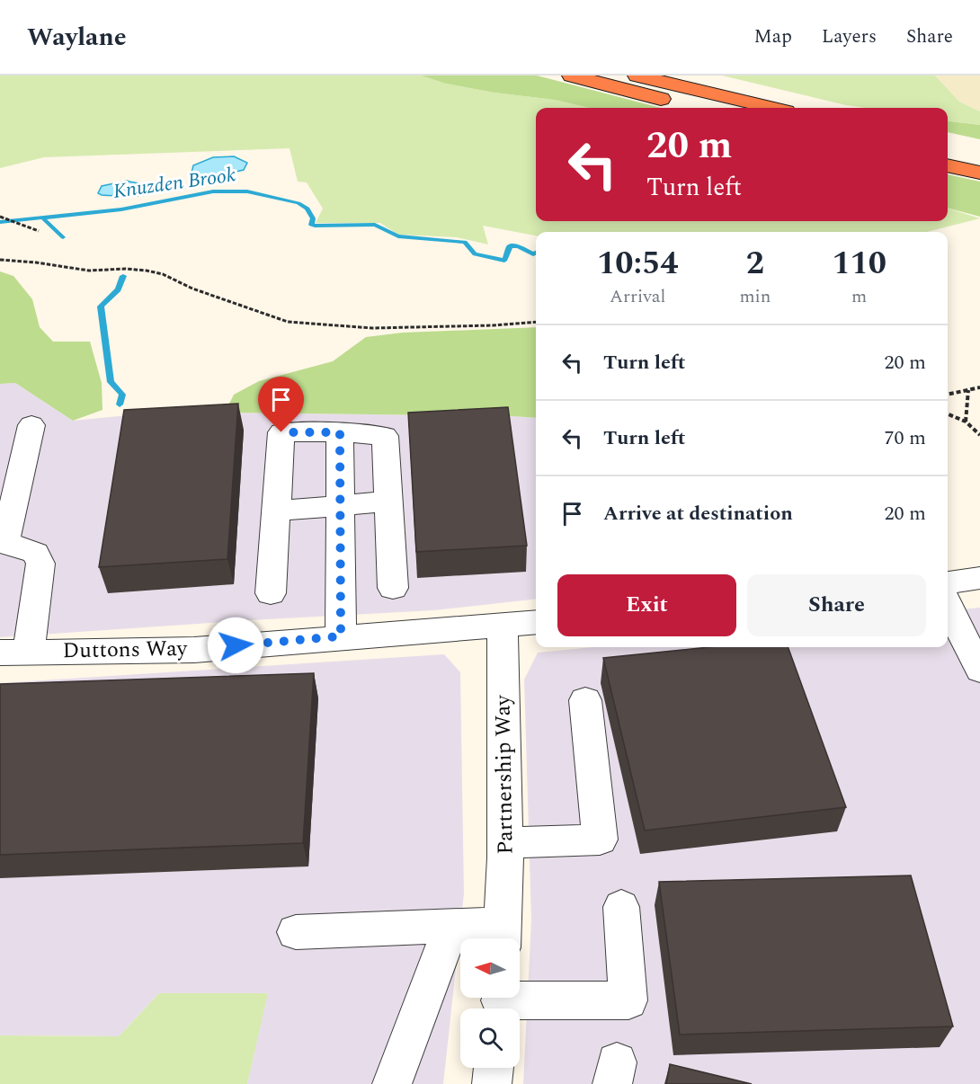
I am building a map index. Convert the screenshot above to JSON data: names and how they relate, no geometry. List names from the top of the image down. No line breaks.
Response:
{"streets":{"street":["Duttons Way","Partnership Way"]},"crossings":[["Duttons Way","Partnership Way"]],"water":["Knuzden Brook"],"north":"left","page":{"header":"Waylane","nav":["Map","Layers","Share"],"turn":["20 m","Turn left"],"eta":["10:54","Arrival","2","min","110","m"],"list":[{"name":"Turn left","value":"20 m"},{"name":"Turn left","value":"70 m"},{"name":"Arrive at destination","value":"20 m"}],"buttons":["Exit","Share"]}}
